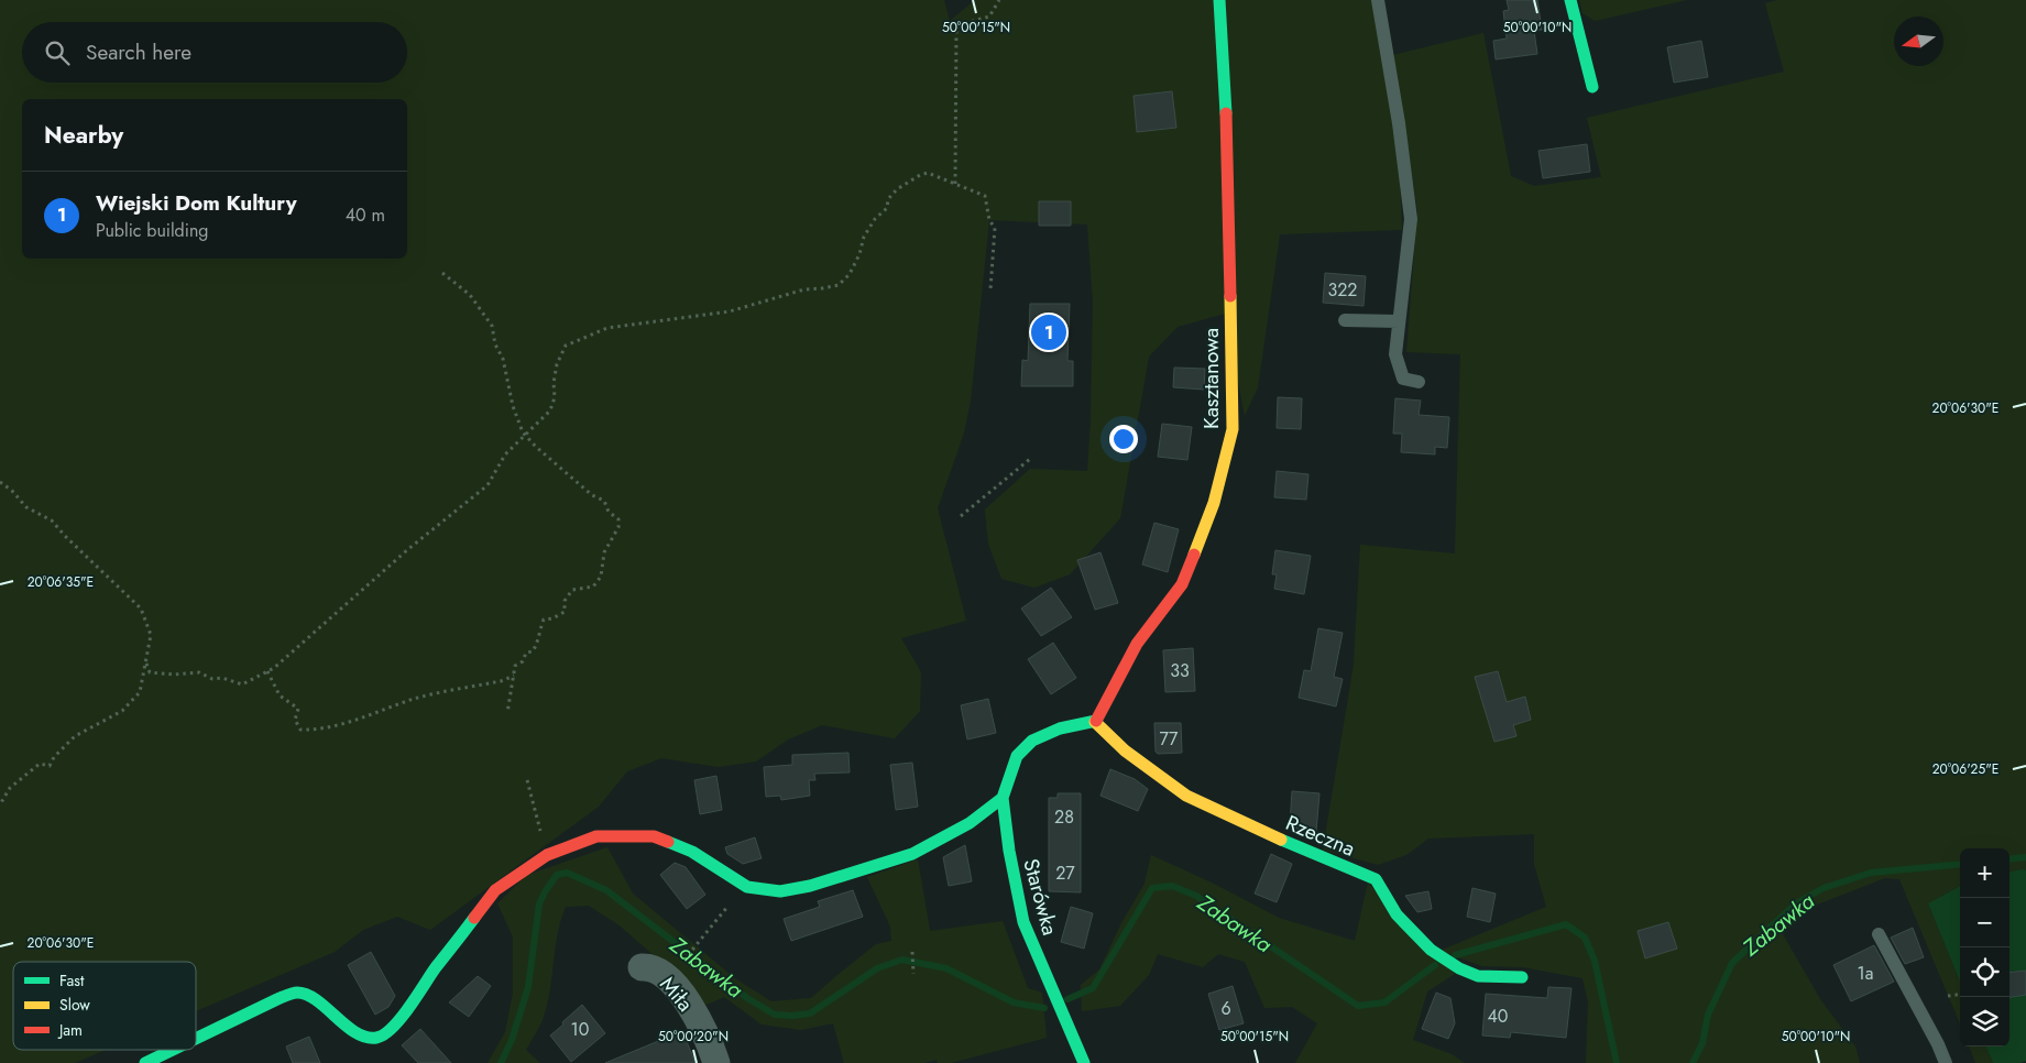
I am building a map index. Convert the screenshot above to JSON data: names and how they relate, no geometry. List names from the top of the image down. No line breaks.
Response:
{"streets":{"street":["Kasztanowa","Rzeczna","Starówka","Miła"]},"crossings":[["Kasztanowa","Rzeczna"],["Kasztanowa","Starówka"],["Rzeczna","Starówka"]],"water":["Zabawka"],"house_numbers":["322","33","77","28","27","1a","6","40","10"],"legend":["Fast","Slow","Jam"],"north":"left","page":{"search":"Search here","heading":"Nearby","list":[{"mark":"1","name":"Wiejski Dom Kultury","note":"Public building","value":"40 m"}],"pins":"1","map_buttons":["+","−"]},"coordinates":["50°00'15\"N","50°00'10\"N","20°06'30\"E","20°06'35\"E","20°06'25\"E","50°00'20\"N"]}
